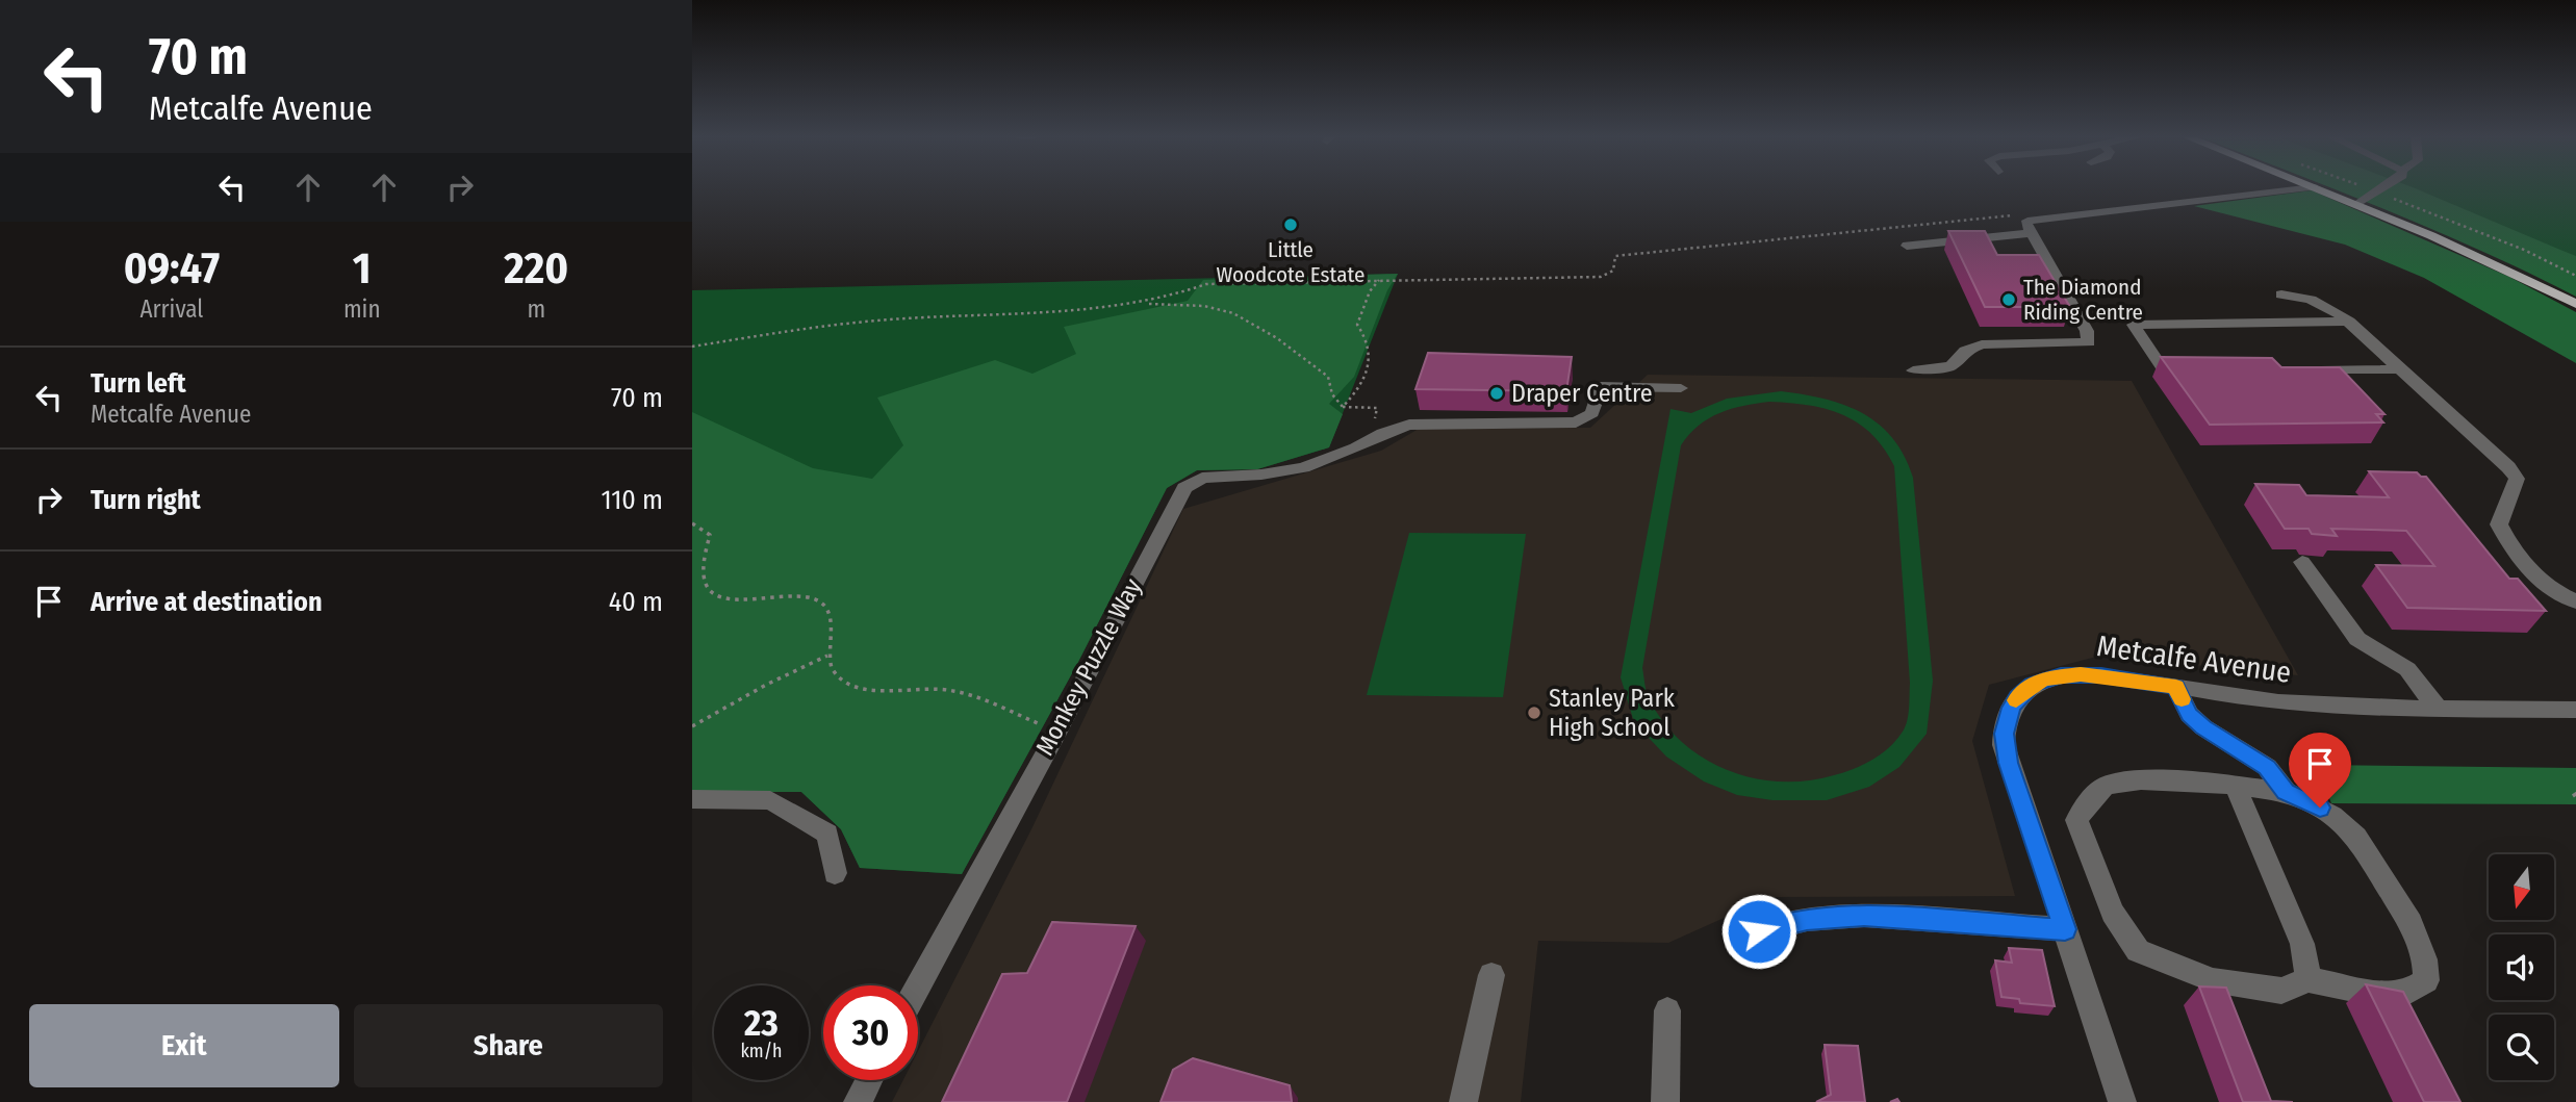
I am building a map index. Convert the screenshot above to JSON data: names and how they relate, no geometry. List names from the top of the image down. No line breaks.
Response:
{"streets":{"street":["Metcalfe Avenue","Monkey Puzzle Way"]},"places":["Little Woodcote Estate","The Diamond Riding Centre","Draper Centre","Stanley Park High School"],"north":"bottom","page":{"turn":["70 m","Metcalfe Avenue"],"eta":["09:47","Arrival","1","min","220","m"],"list":[{"name":"Turn left","note":"Metcalfe Avenue","value":"70 m"},{"name":"Turn right","value":"110 m"},{"name":"Arrive at destination","value":"40 m"}],"speed":"23 km/h","limit":"30","buttons":["Exit","Share"]}}
